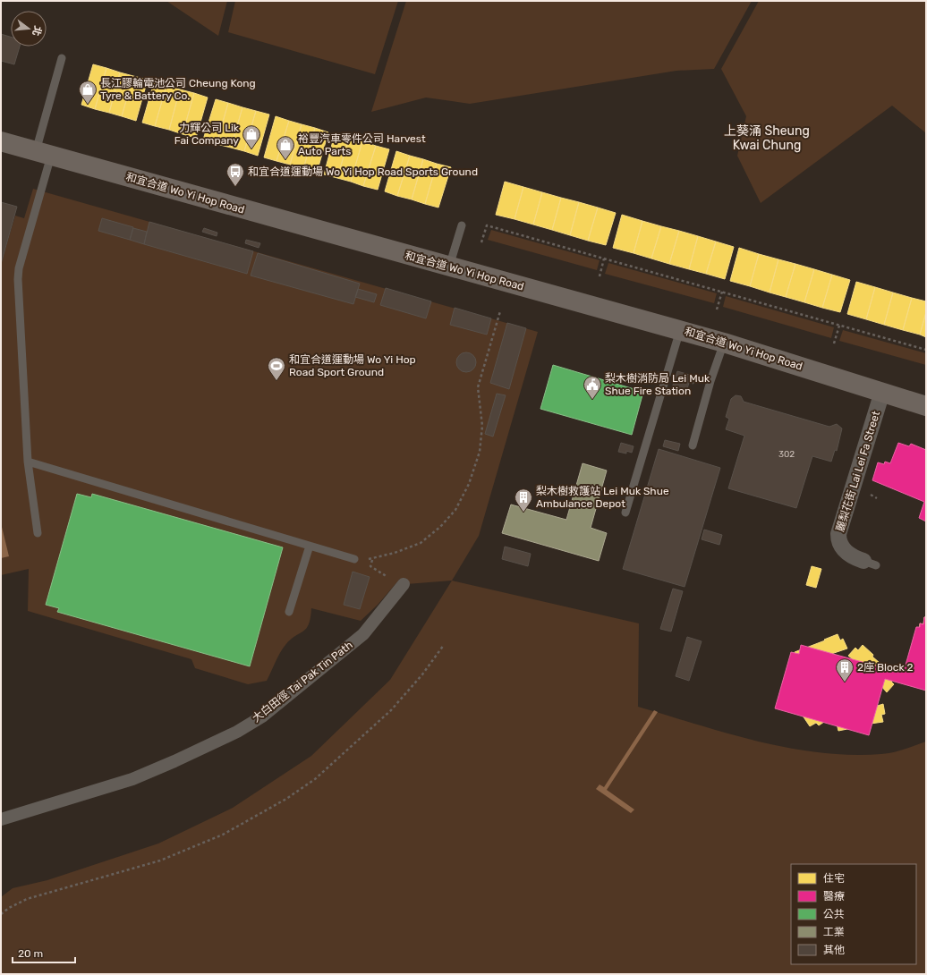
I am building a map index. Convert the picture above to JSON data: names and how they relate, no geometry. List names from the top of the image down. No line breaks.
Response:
{"streets":{"main road":["和宜合道 Wo Yi Hop Road"],"street":["麗梨花街 Lai Lei Fa Street","大白田徑 Tai Pak Tin Path"]},"crossings":[["和宜合道 Wo Yi Hop Road","麗梨花街 Lai Lei Fa Street"]],"districts":["上葵涌 Sheung Kwai Chung"],"places":{"shop":["長江膠輪電池公司 Cheung Kong Tyre & Battery Co.","力輝公司 Lik Fai Company","裕豐汽車零件公司 Harvest Auto Parts"],"bus stop":["和宜合道運動場 Wo Yi Hop Road Sports Ground"],"sports":["和宜合道運動場 Wo Yi Hop Road Sport Ground"],"public building":["梨木樹消防局 Lei Muk Shue Fire Station"],"building":["梨木樹救護站 Lei Muk Shue Ambulance Depot","2座 Block 2"]},"house_numbers":["302"],"legend":["住宅","醫療","公共","工業","其他"],"scale_bar":"20 m","north":"right"}
